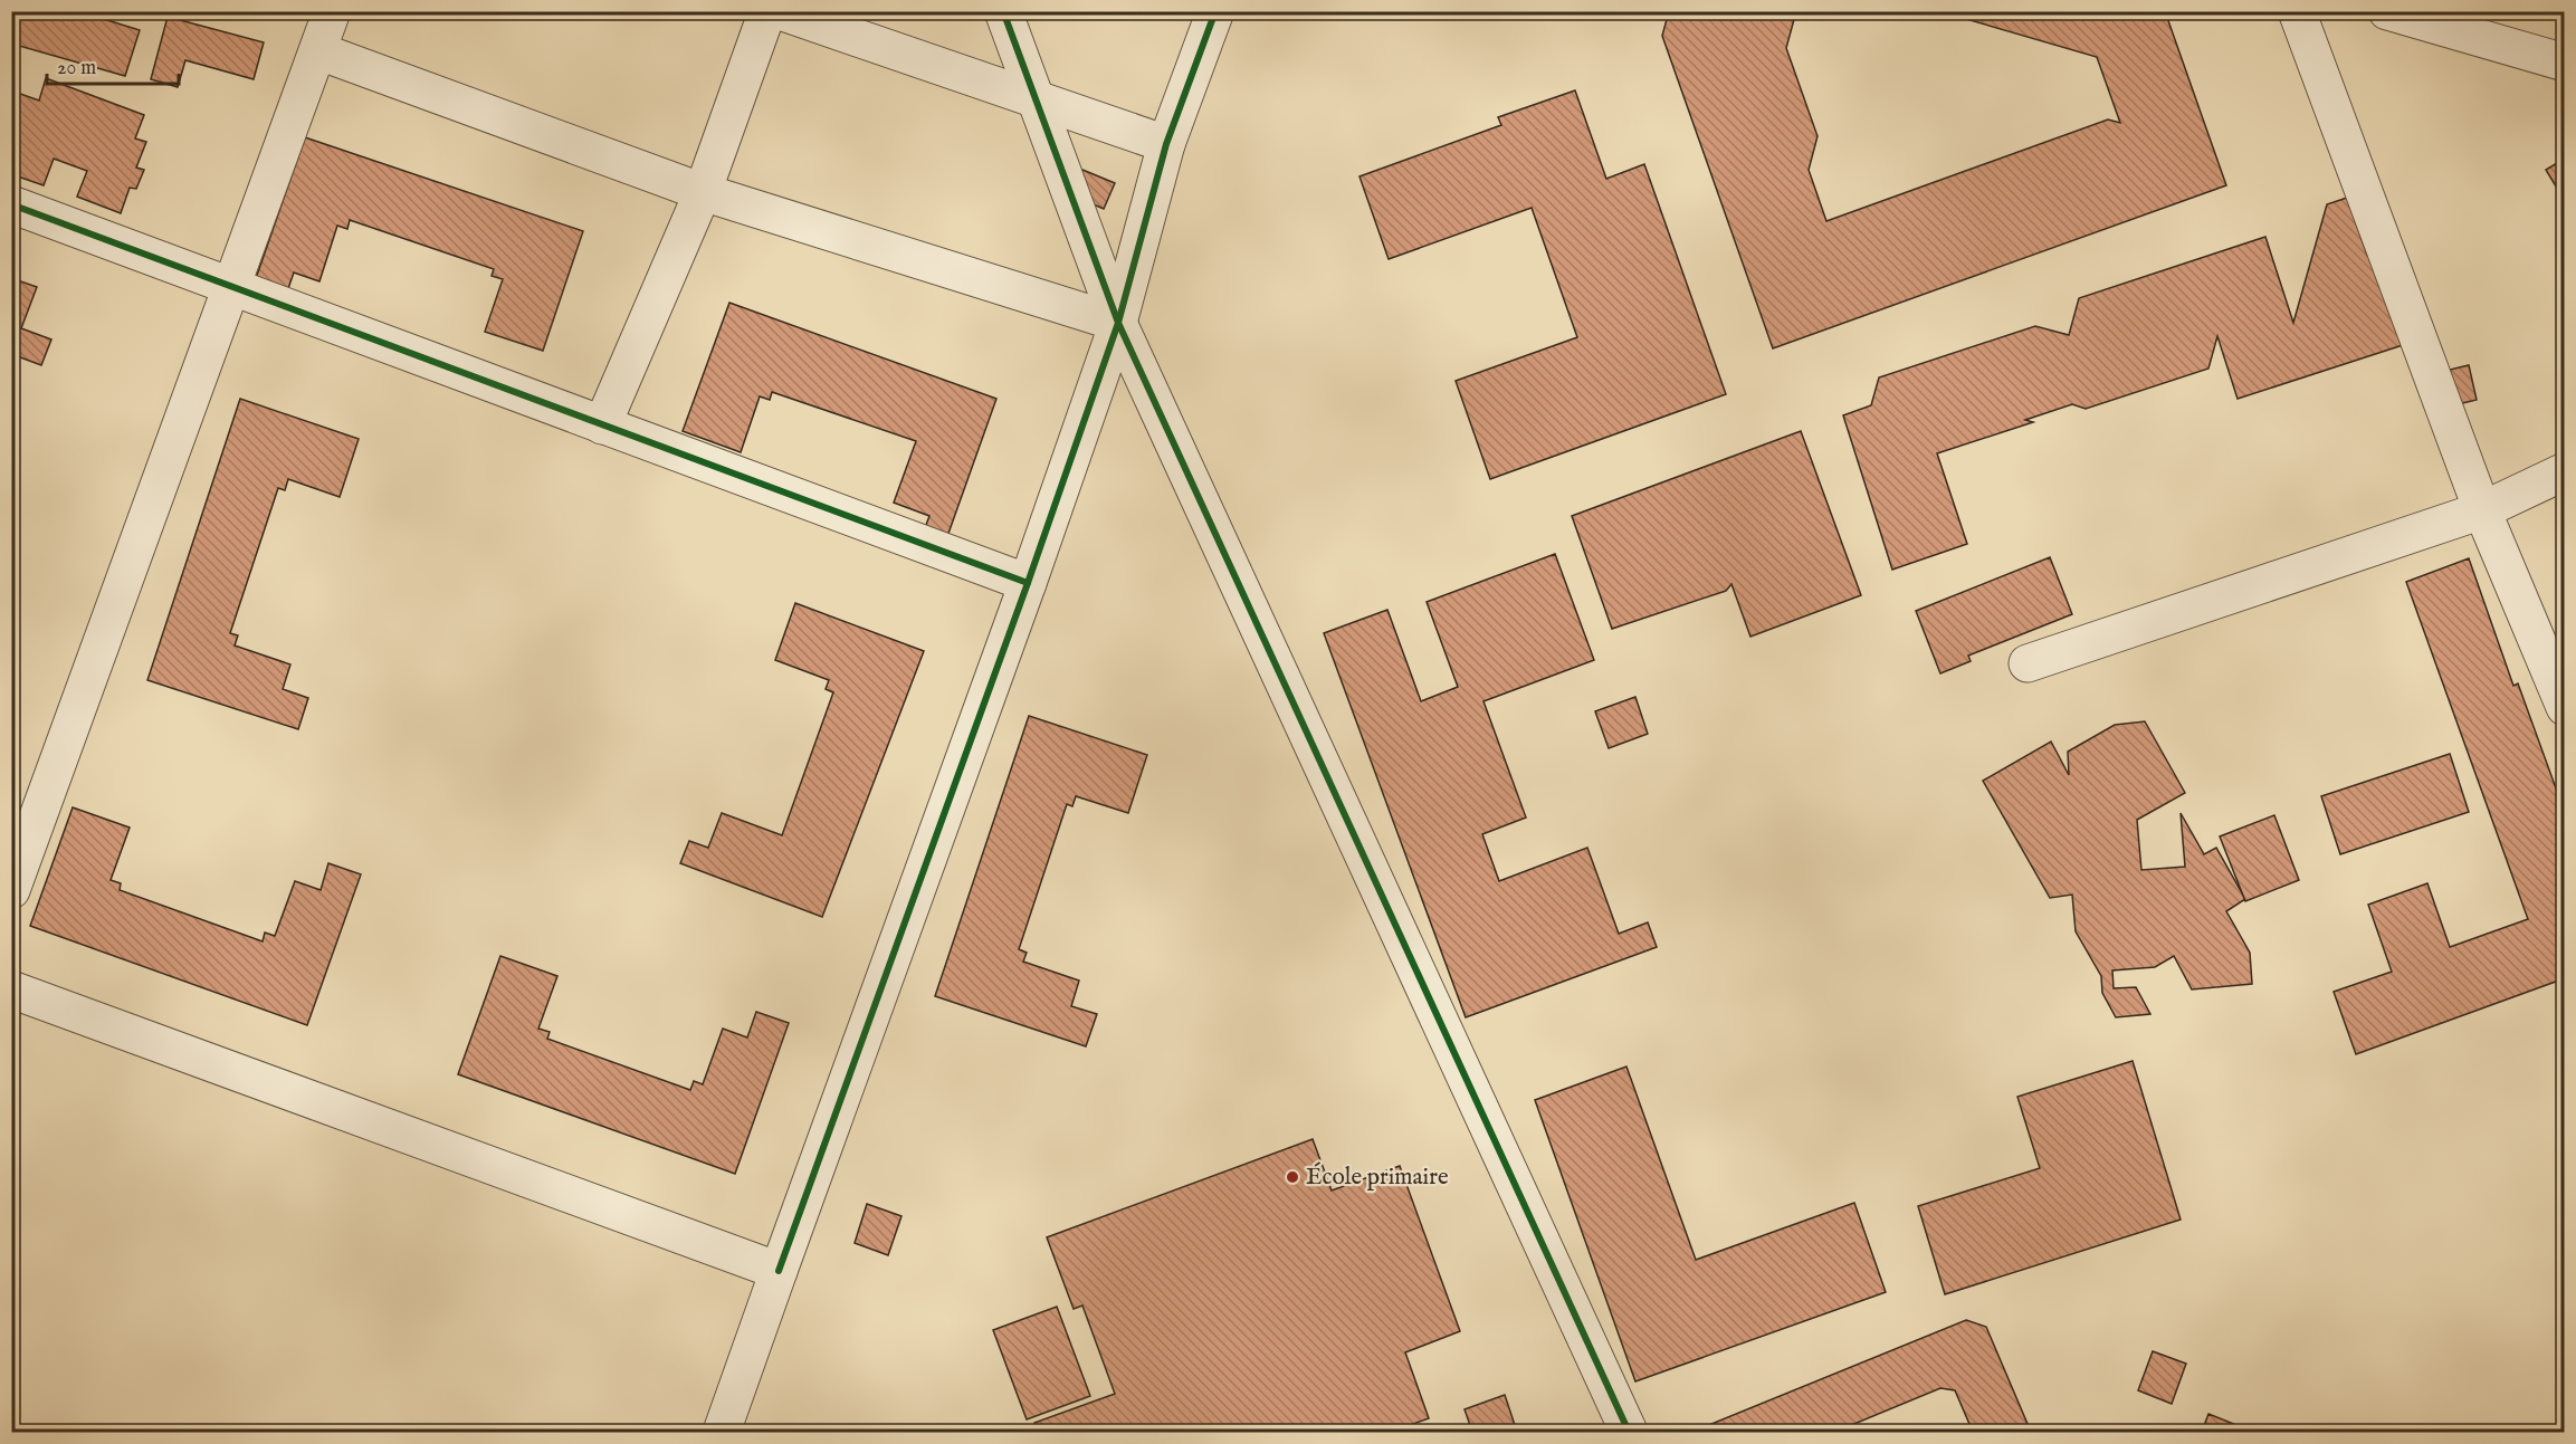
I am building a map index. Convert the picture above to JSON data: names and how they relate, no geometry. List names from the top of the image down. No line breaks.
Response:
{"places":["École primaire"],"scale_bar":"20 m"}
